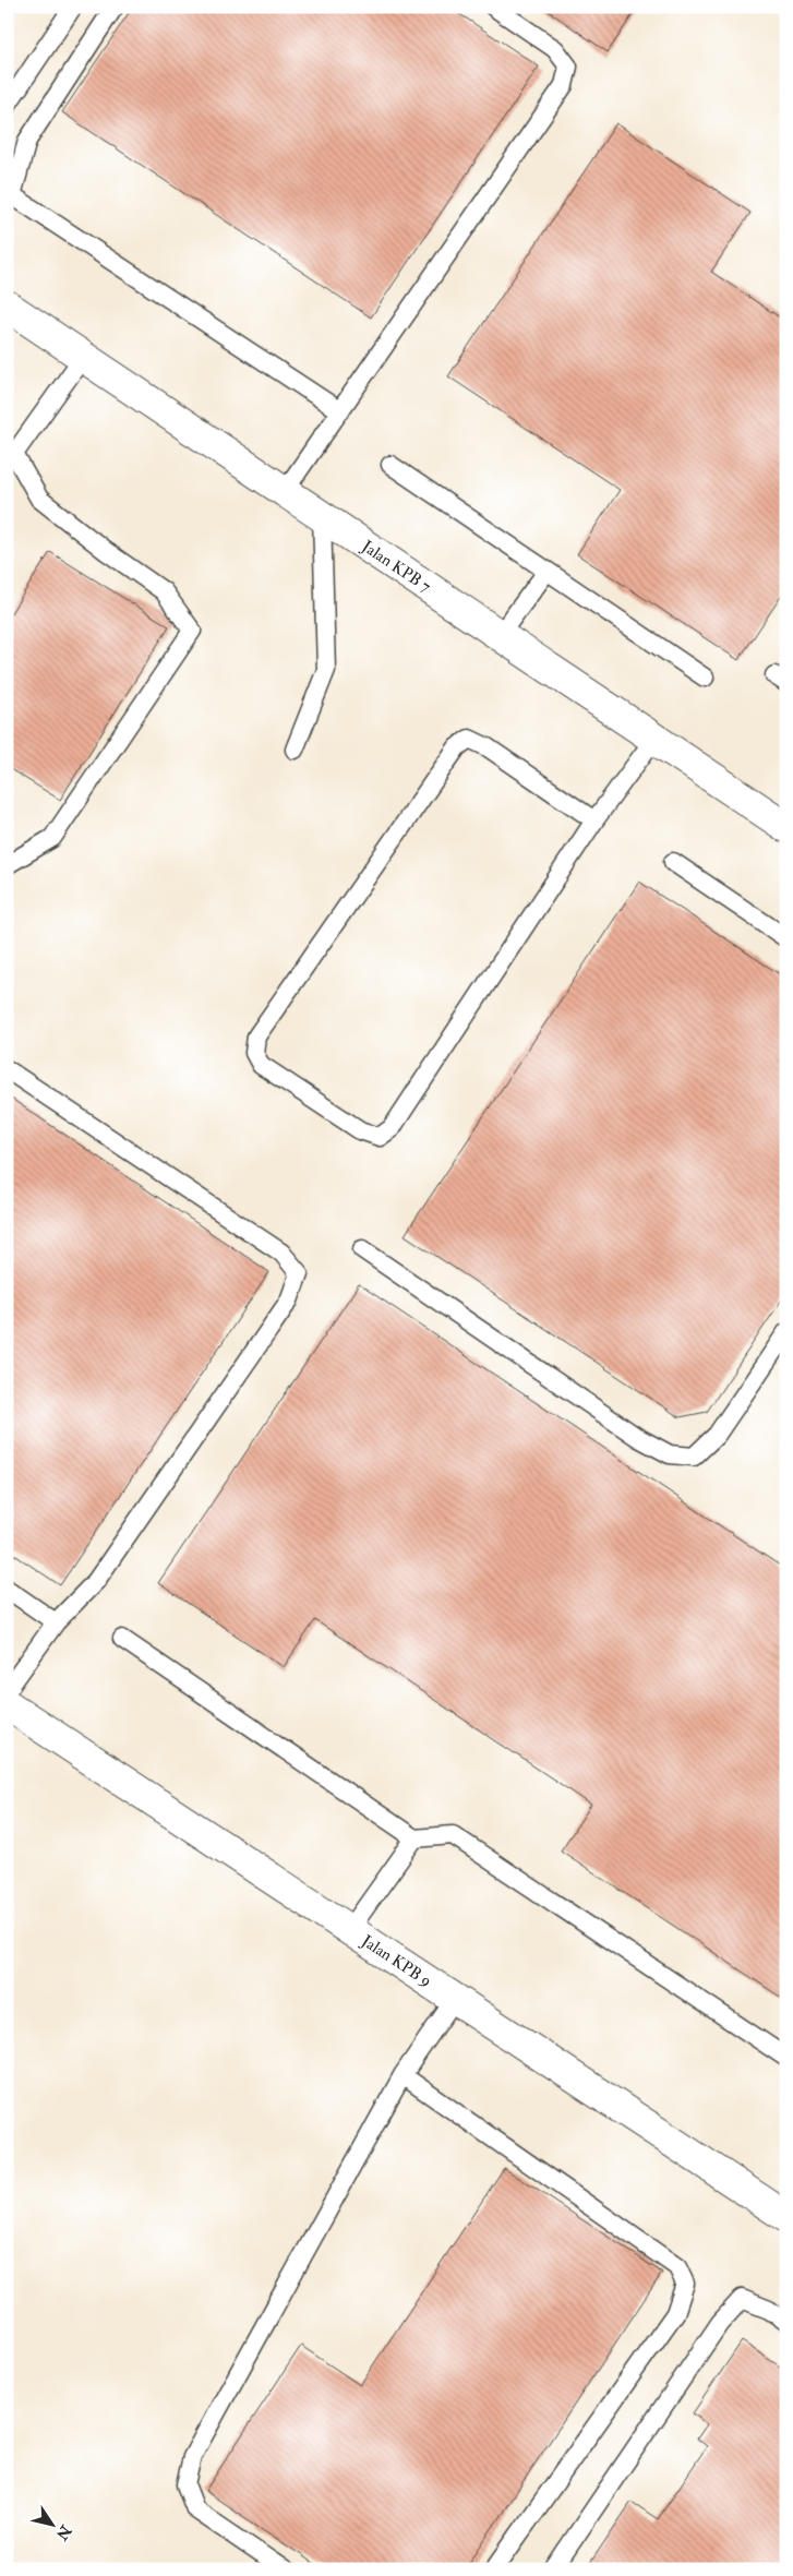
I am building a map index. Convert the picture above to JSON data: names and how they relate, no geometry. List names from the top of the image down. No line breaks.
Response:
{"streets":{"street":["Jalan KPB 7","Jalan KPB 9"]},"north":"bottom right"}
